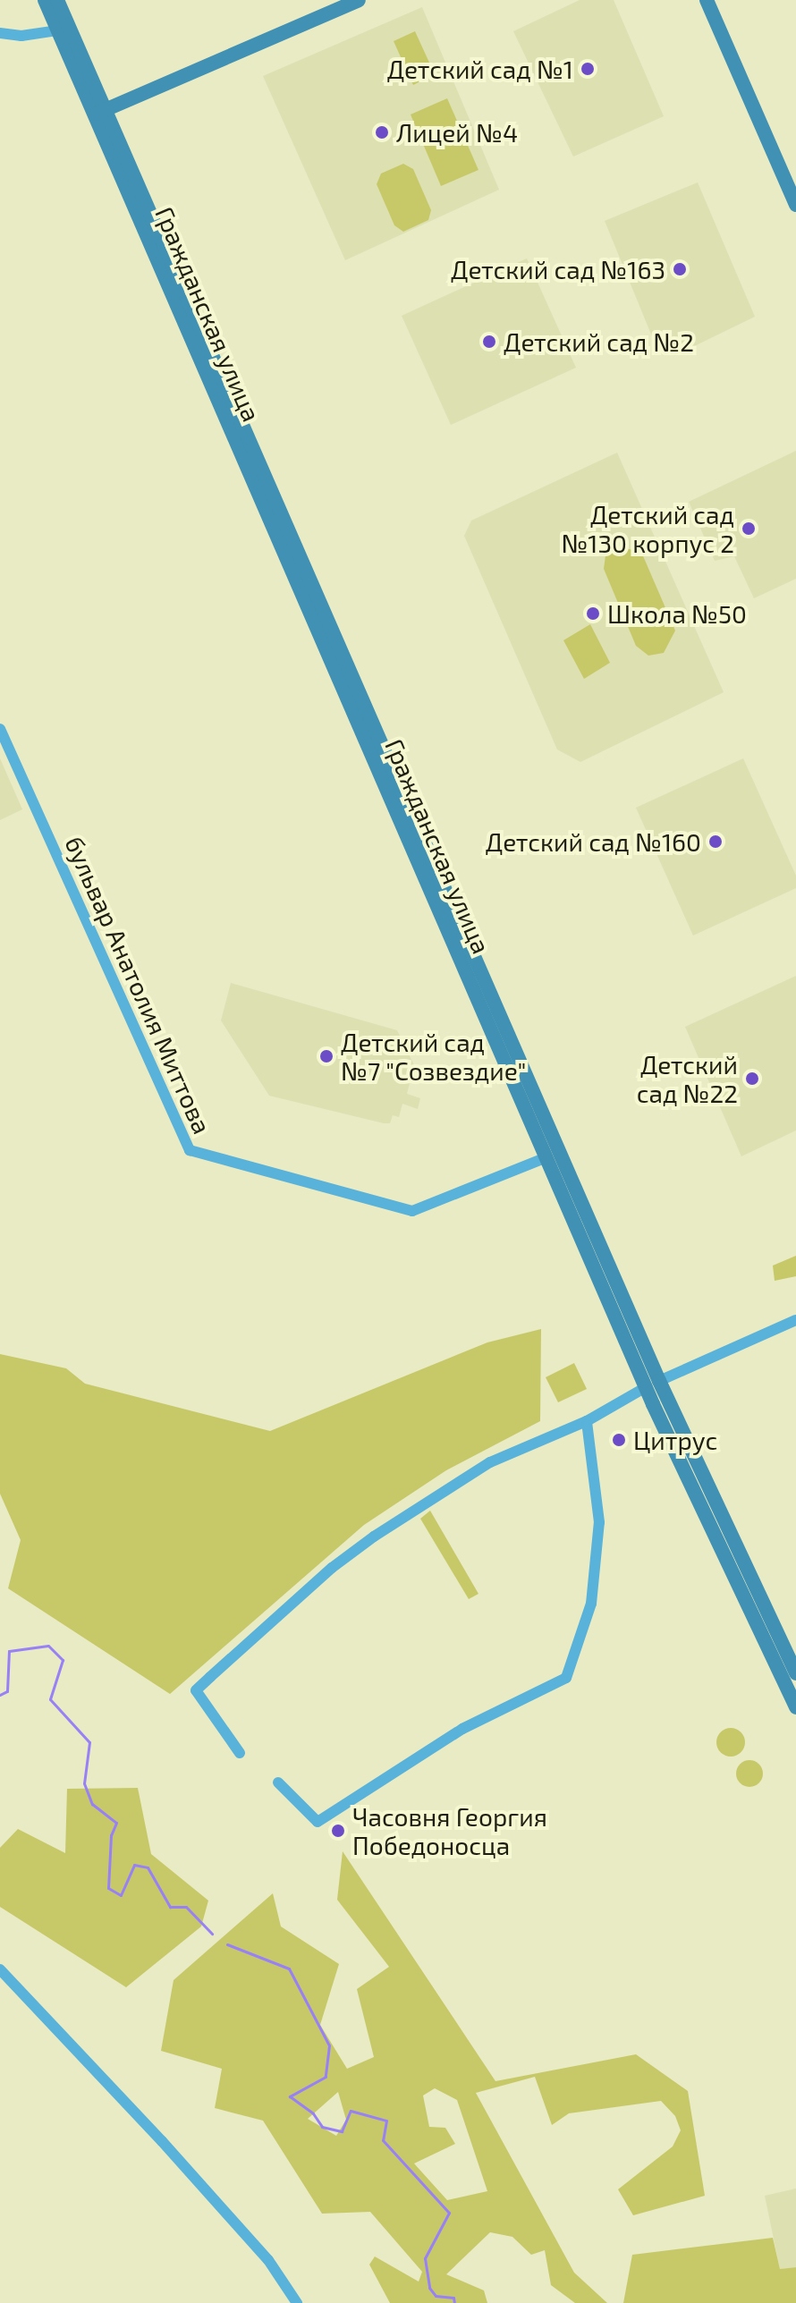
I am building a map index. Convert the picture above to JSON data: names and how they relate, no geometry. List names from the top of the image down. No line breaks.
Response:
{"streets":{"main road":["Гражданская улица"],"street":["бульвар Анатолия Миттова"]},"crossings":[["Гражданская улица","бульвар Анатолия Миттова"]],"places":["Детский сад №1","Лицей №4","Детский сад №163","Детский сад №2","Детский сад №130 корпус 2","Школа №50","Детский сад №160","Детский сад №7 \"Созвездие\"","Детский сад №22","Цитрус","Часовня Георгия Победоносца"]}
